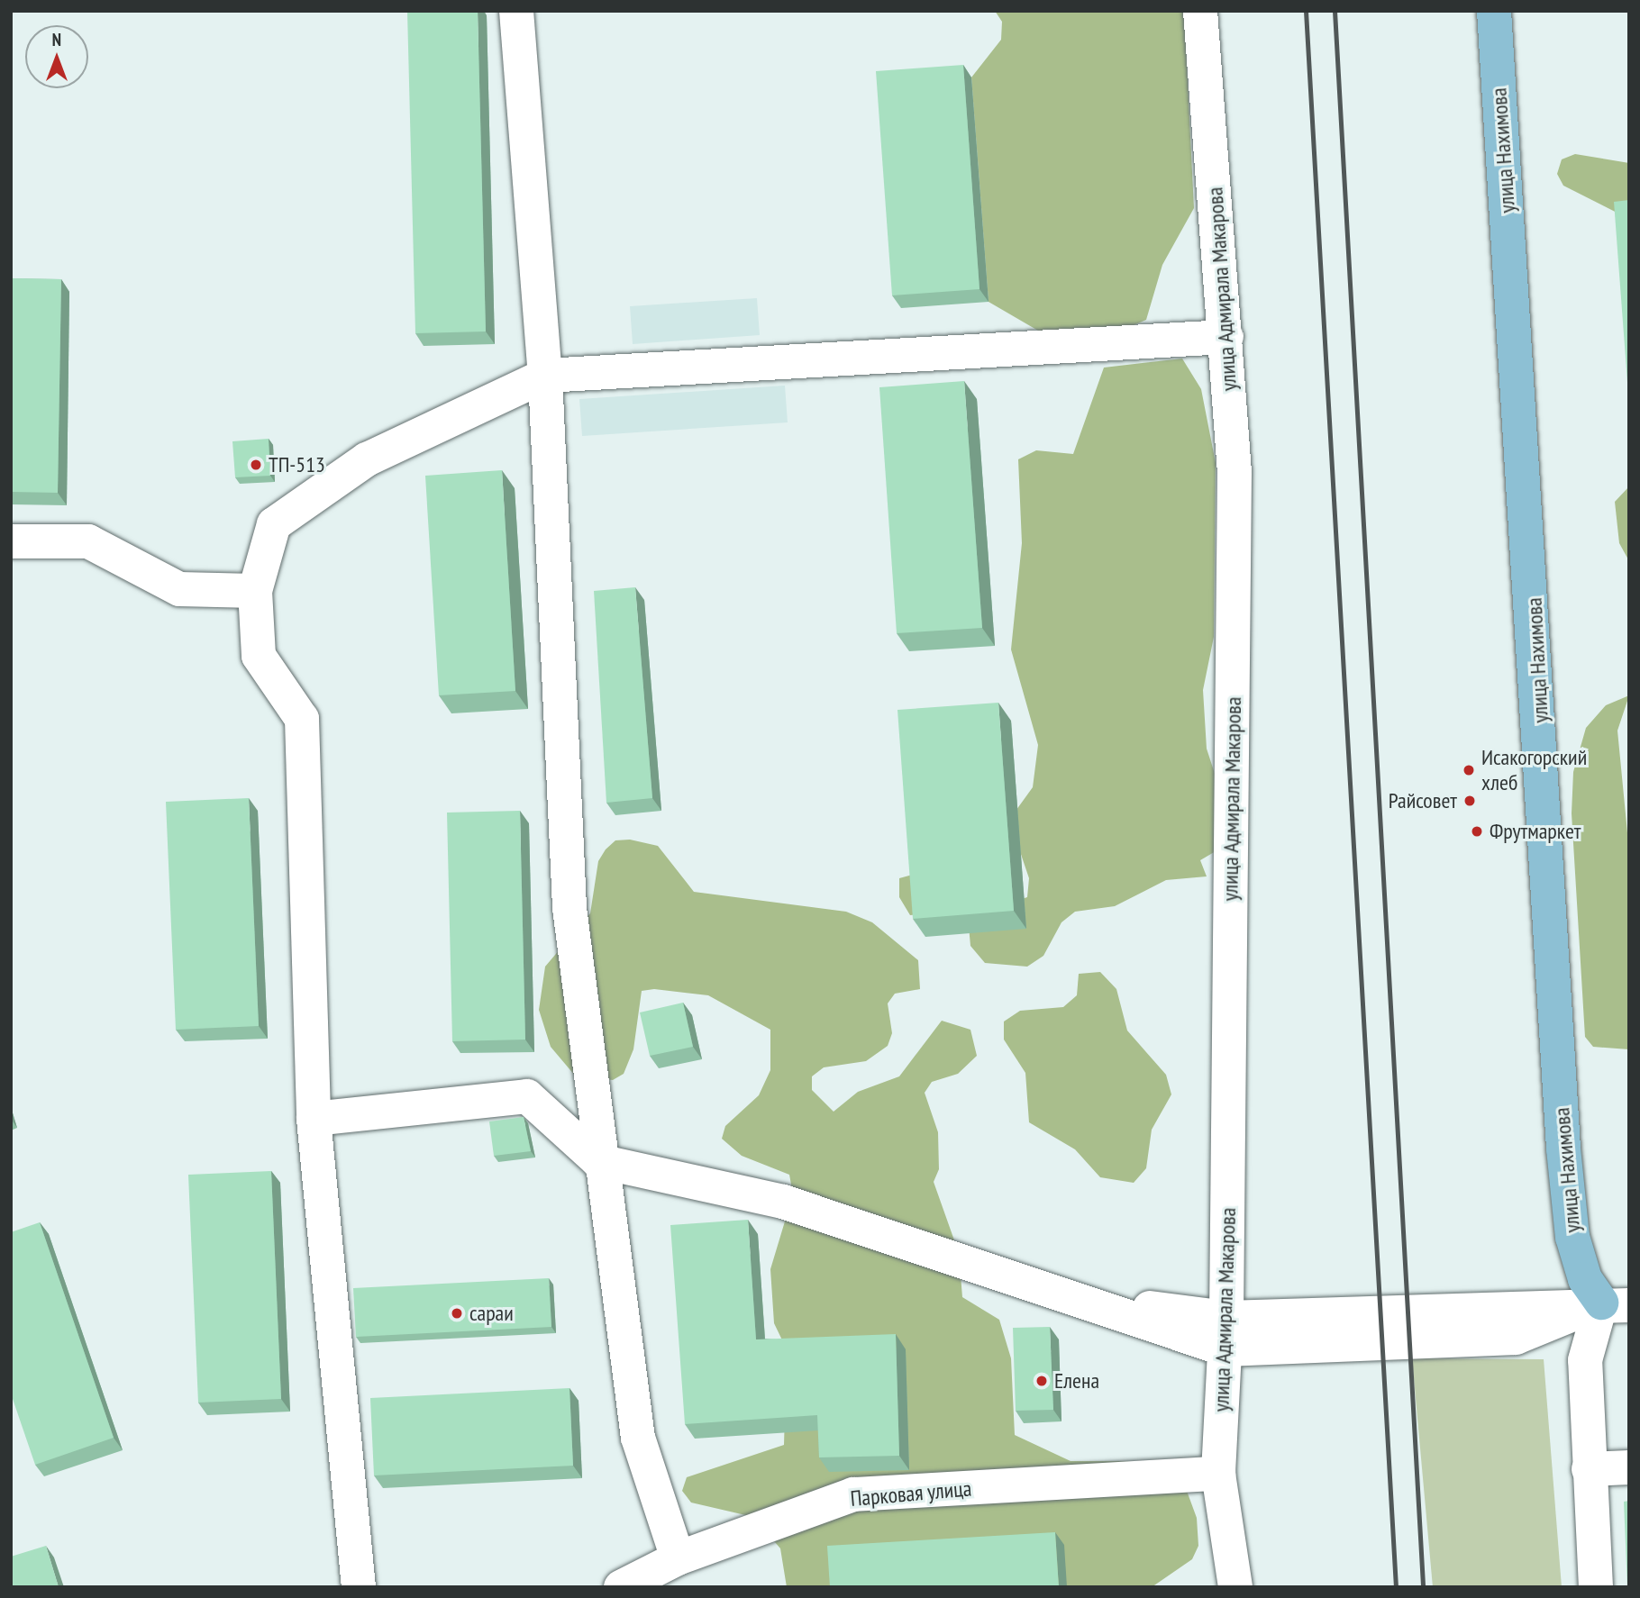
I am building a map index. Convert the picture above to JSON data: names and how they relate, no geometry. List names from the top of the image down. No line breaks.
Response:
{"streets":{"main road":["улица Нахимова"],"street":["улица Адмирала Макарова","Парковая улица"]},"crossings":[["улица Адмирала Макарова","Парковая улица"]],"places":["ТП-513","Исакогорский хлеб","Райсовет","Фрутмаркет","сараи","Елена"],"north":"top"}
